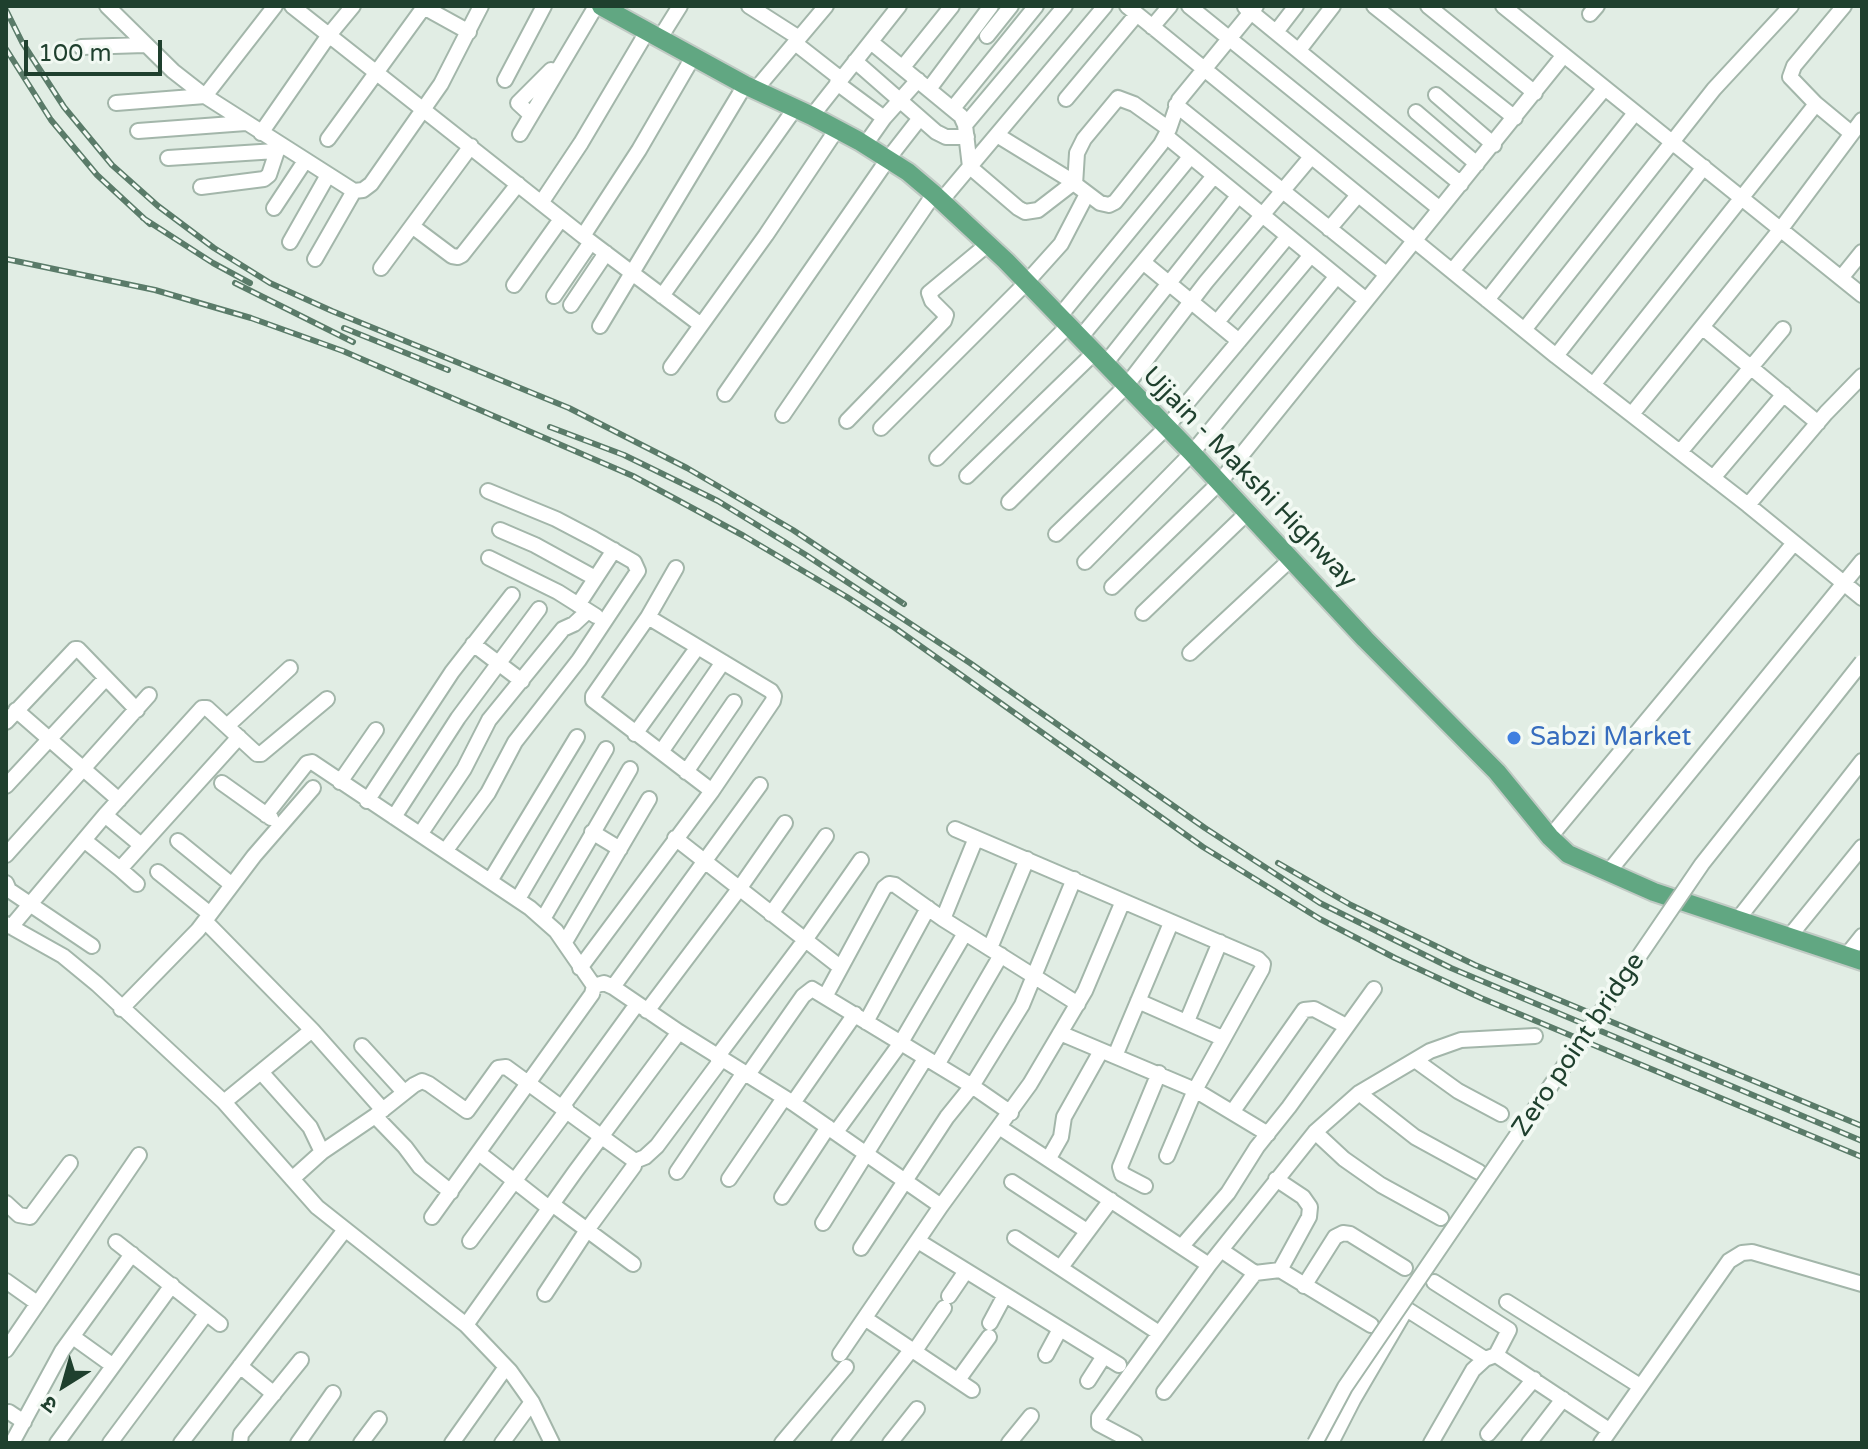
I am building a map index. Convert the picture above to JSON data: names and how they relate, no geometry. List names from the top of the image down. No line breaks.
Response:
{"streets":{"main road":["Ujjain - Makshi Highway"],"street":["Zero point bridge"]},"places":["Sabzi Market"],"scale_bar":"100 m","north":"bottom left"}
